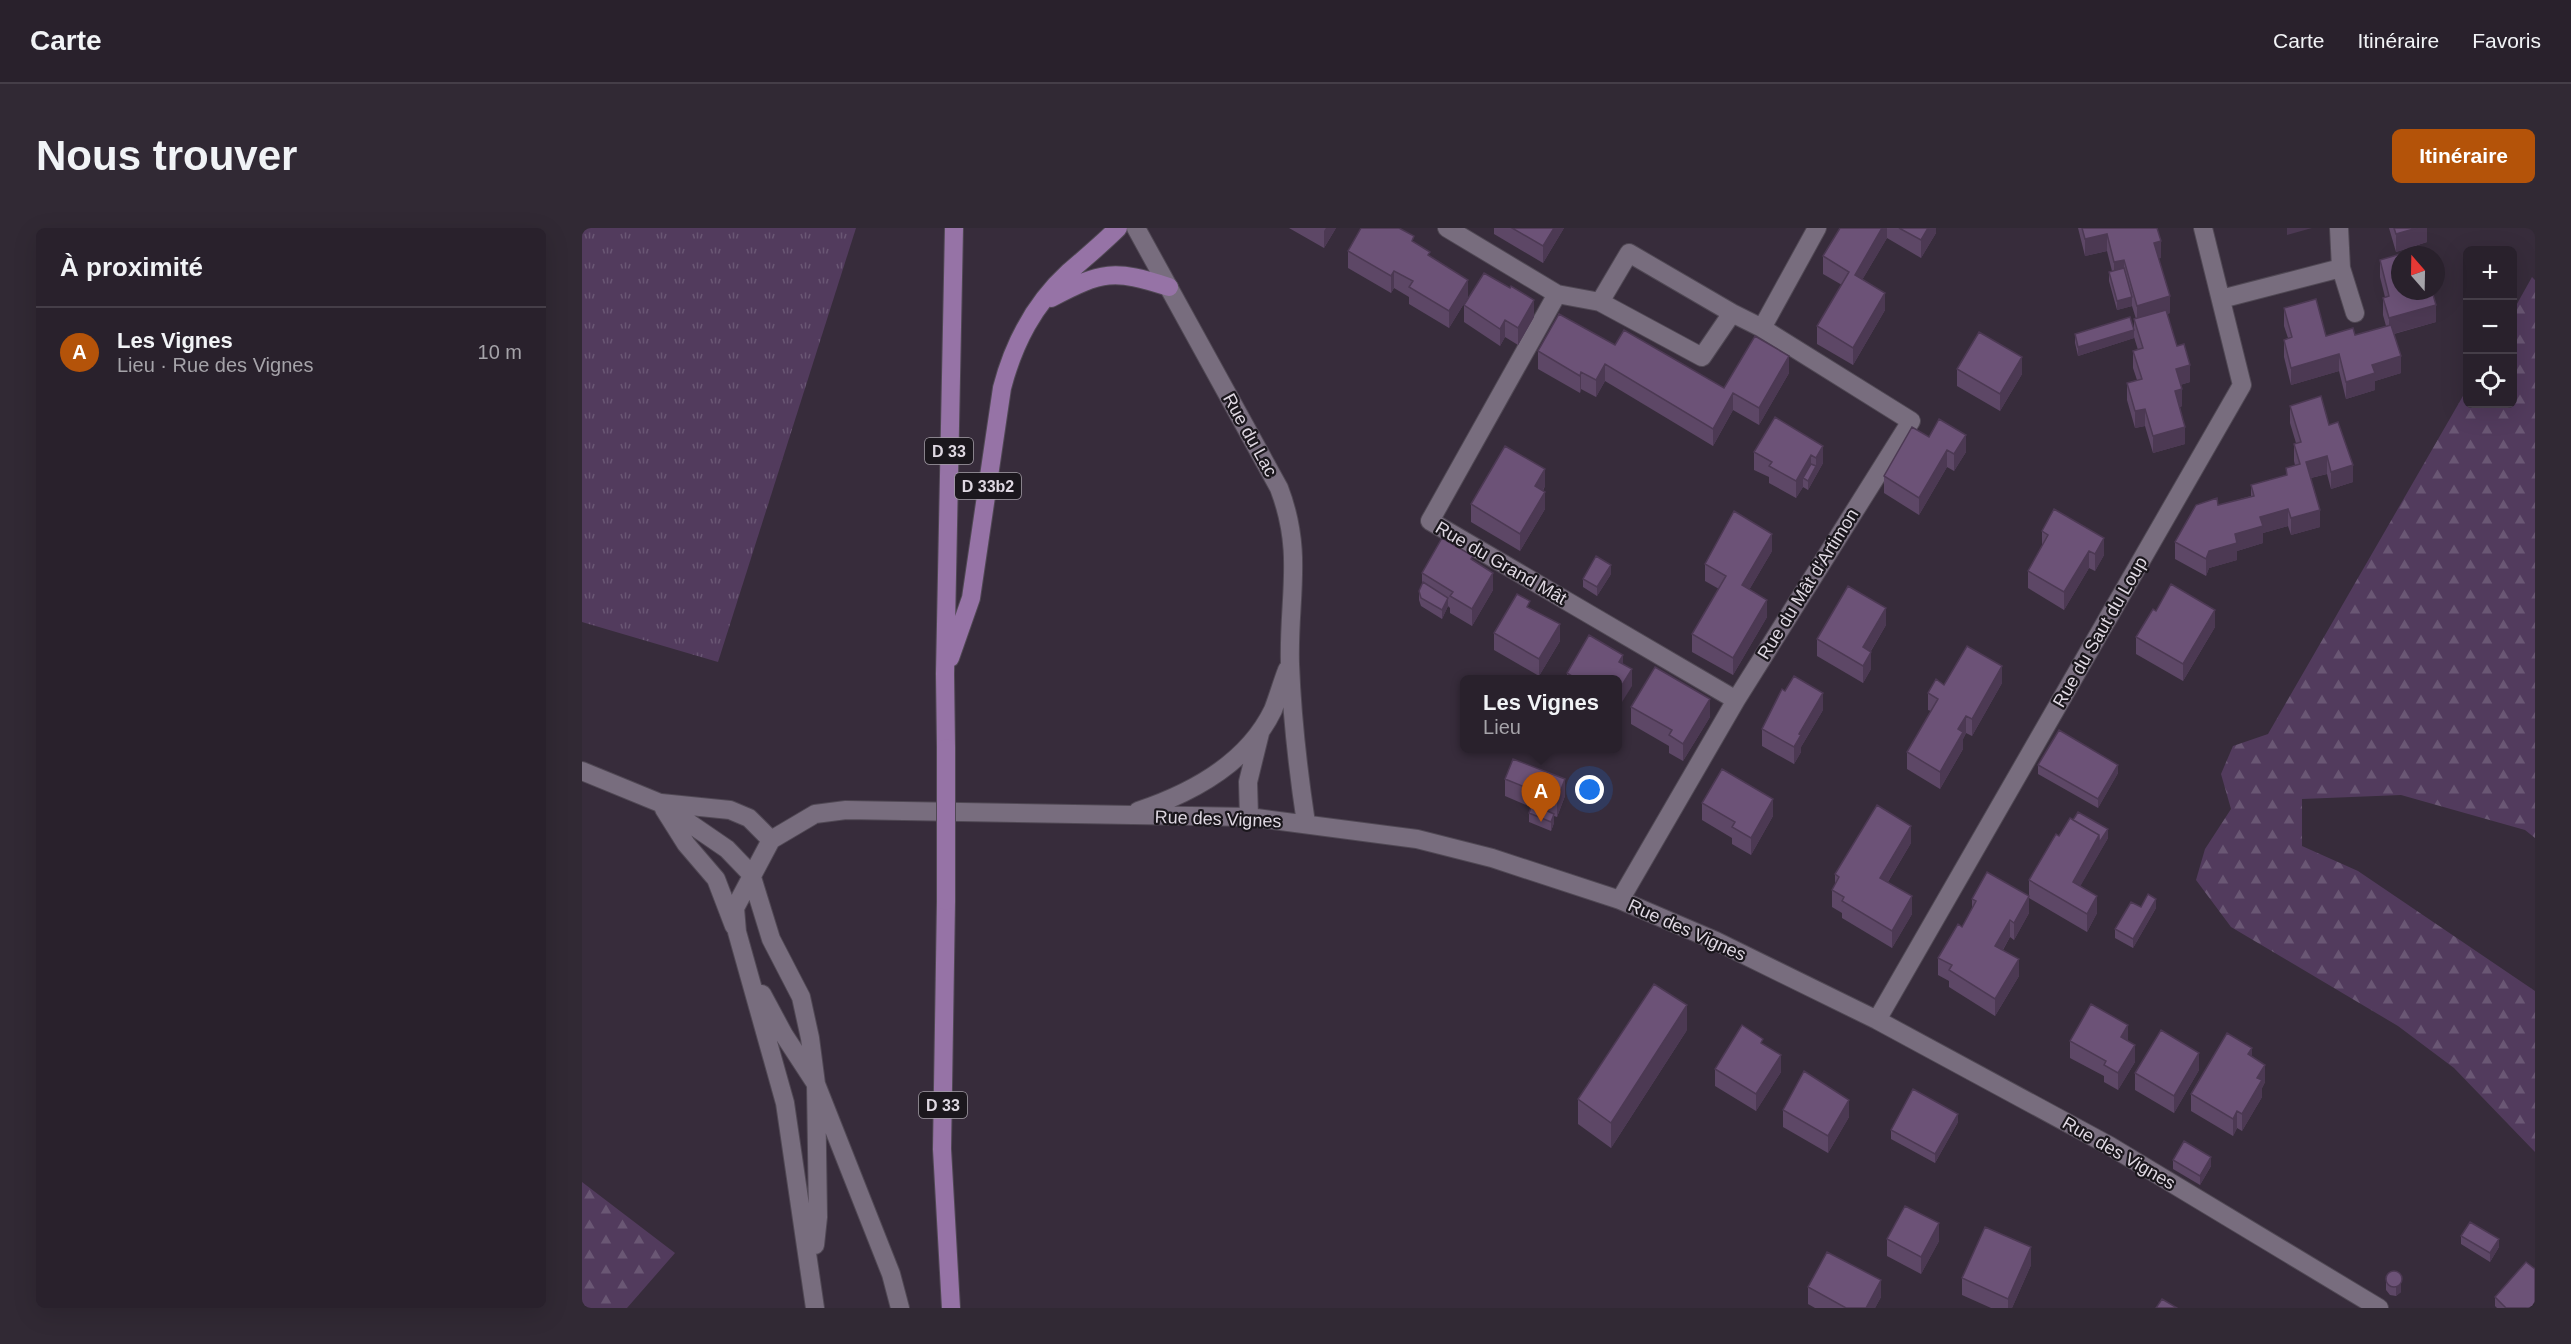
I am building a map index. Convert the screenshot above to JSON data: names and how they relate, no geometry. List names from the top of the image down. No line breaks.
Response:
{"streets":{"main road":["D 33","D 33b2"],"street":["Rue du Lac","Rue du Grand Mât","Rue du Mât d'Artimon","Rue du Saut du Loup","Rue des Vignes"]},"crossings":[["Rue du Lac","Rue des Vignes"],["D 33","D 33b2"],["Rue du Grand Mât","Rue du Mât d'Artimon"],["Rue du Mât d'Artimon","Rue des Vignes"],["Rue du Saut du Loup","Rue des Vignes"]],"north":"top","page":{"header":"Carte","nav":["Carte","Itinéraire","Favoris"],"buttons":"Itinéraire","title":"Nous trouver","heading":"À proximité","map_buttons":["+","−"],"list":[{"mark":"A","name":"Les Vignes","note":"Lieu · Rue des Vignes","value":"10 m"}],"popup":["Les Vignes","Lieu"],"pins":"A"}}
